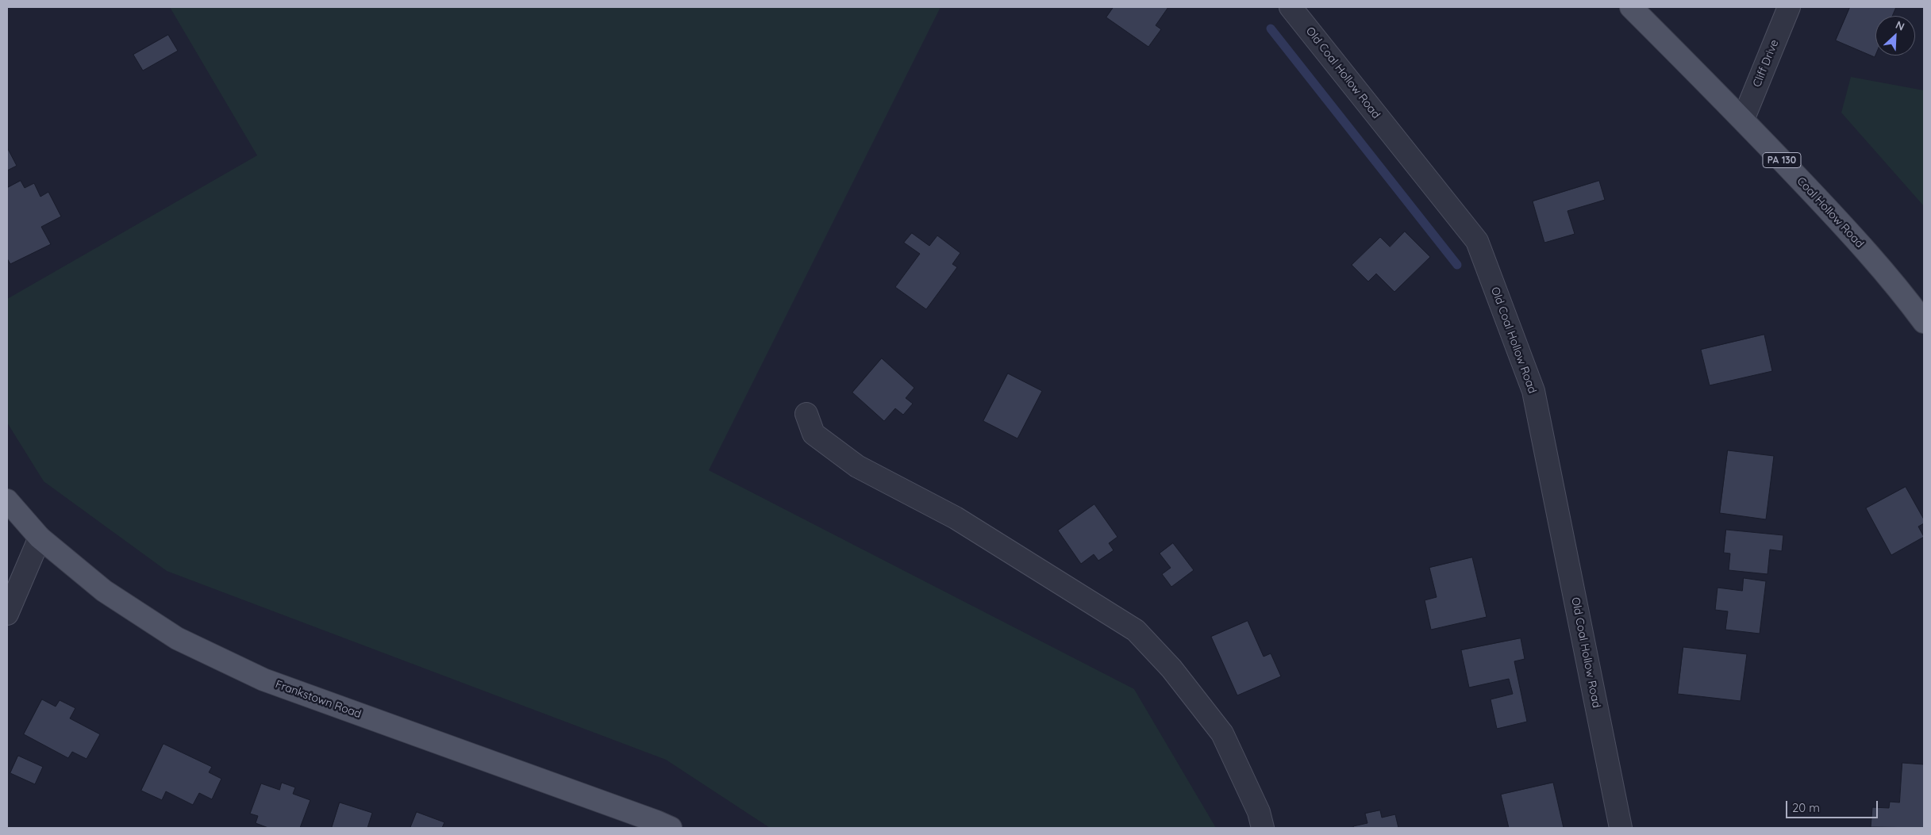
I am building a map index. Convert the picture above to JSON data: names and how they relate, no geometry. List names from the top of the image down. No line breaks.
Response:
{"streets":{"main road":["PA 130","Coal Hollow Road","Frankstown Road"],"street":["Cliff Drive","Old Coal Hollow Road"]},"crossings":[["Cliff Drive","Coal Hollow Road"]],"scale_bar":"20 m","north":"top right"}
